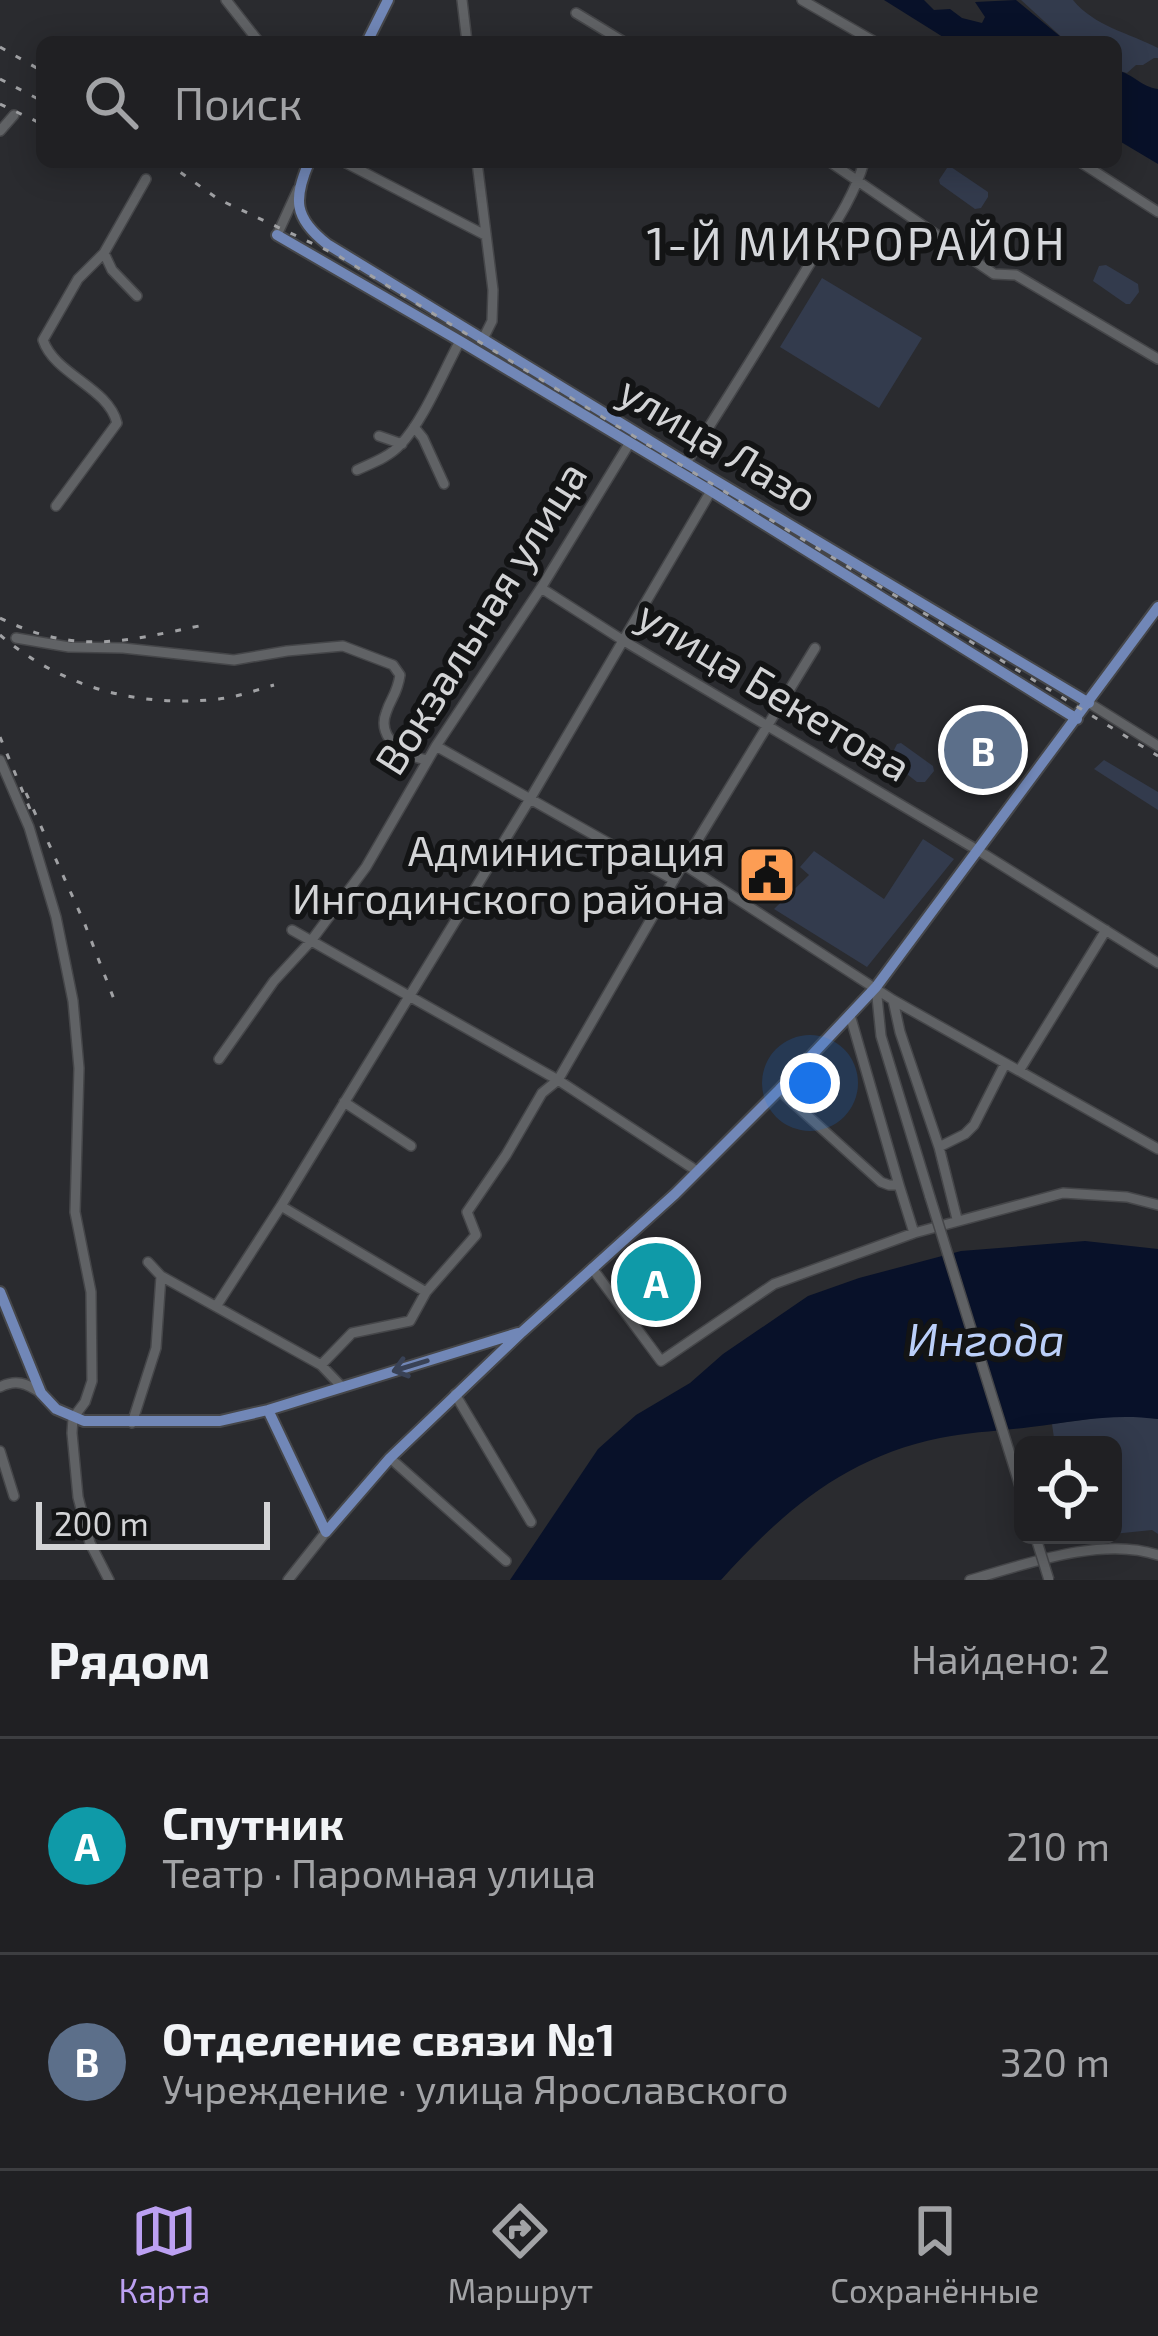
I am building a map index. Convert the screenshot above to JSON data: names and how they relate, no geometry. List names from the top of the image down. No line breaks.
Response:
{"streets":{"main road":["улица Лазо"],"street":["Вокзальная улица","улица Бекетова"]},"crossings":[["улица Лазо","Вокзальная улица"],["Вокзальная улица","улица Бекетова"]],"districts":["1-Й МИКРОРАЙОН"],"water":["Ингода"],"places":{"public building":["Администрация Ингодинского района"]},"scale_bar":"200 m","page":{"search":"Поиск","pins":["B","A"],"scale":"200 m","heading":["Рядом","Найдено: 2"],"list":[{"mark":"A","name":"Спутник","note":"Театр · Паромная улица","value":"210 m"},{"mark":"B","name":"Отделение связи №1","note":"Учреждение · улица Ярославского","value":"320 m"}],"nav":["Карта","Маршрут","Сохранённые"]}}
